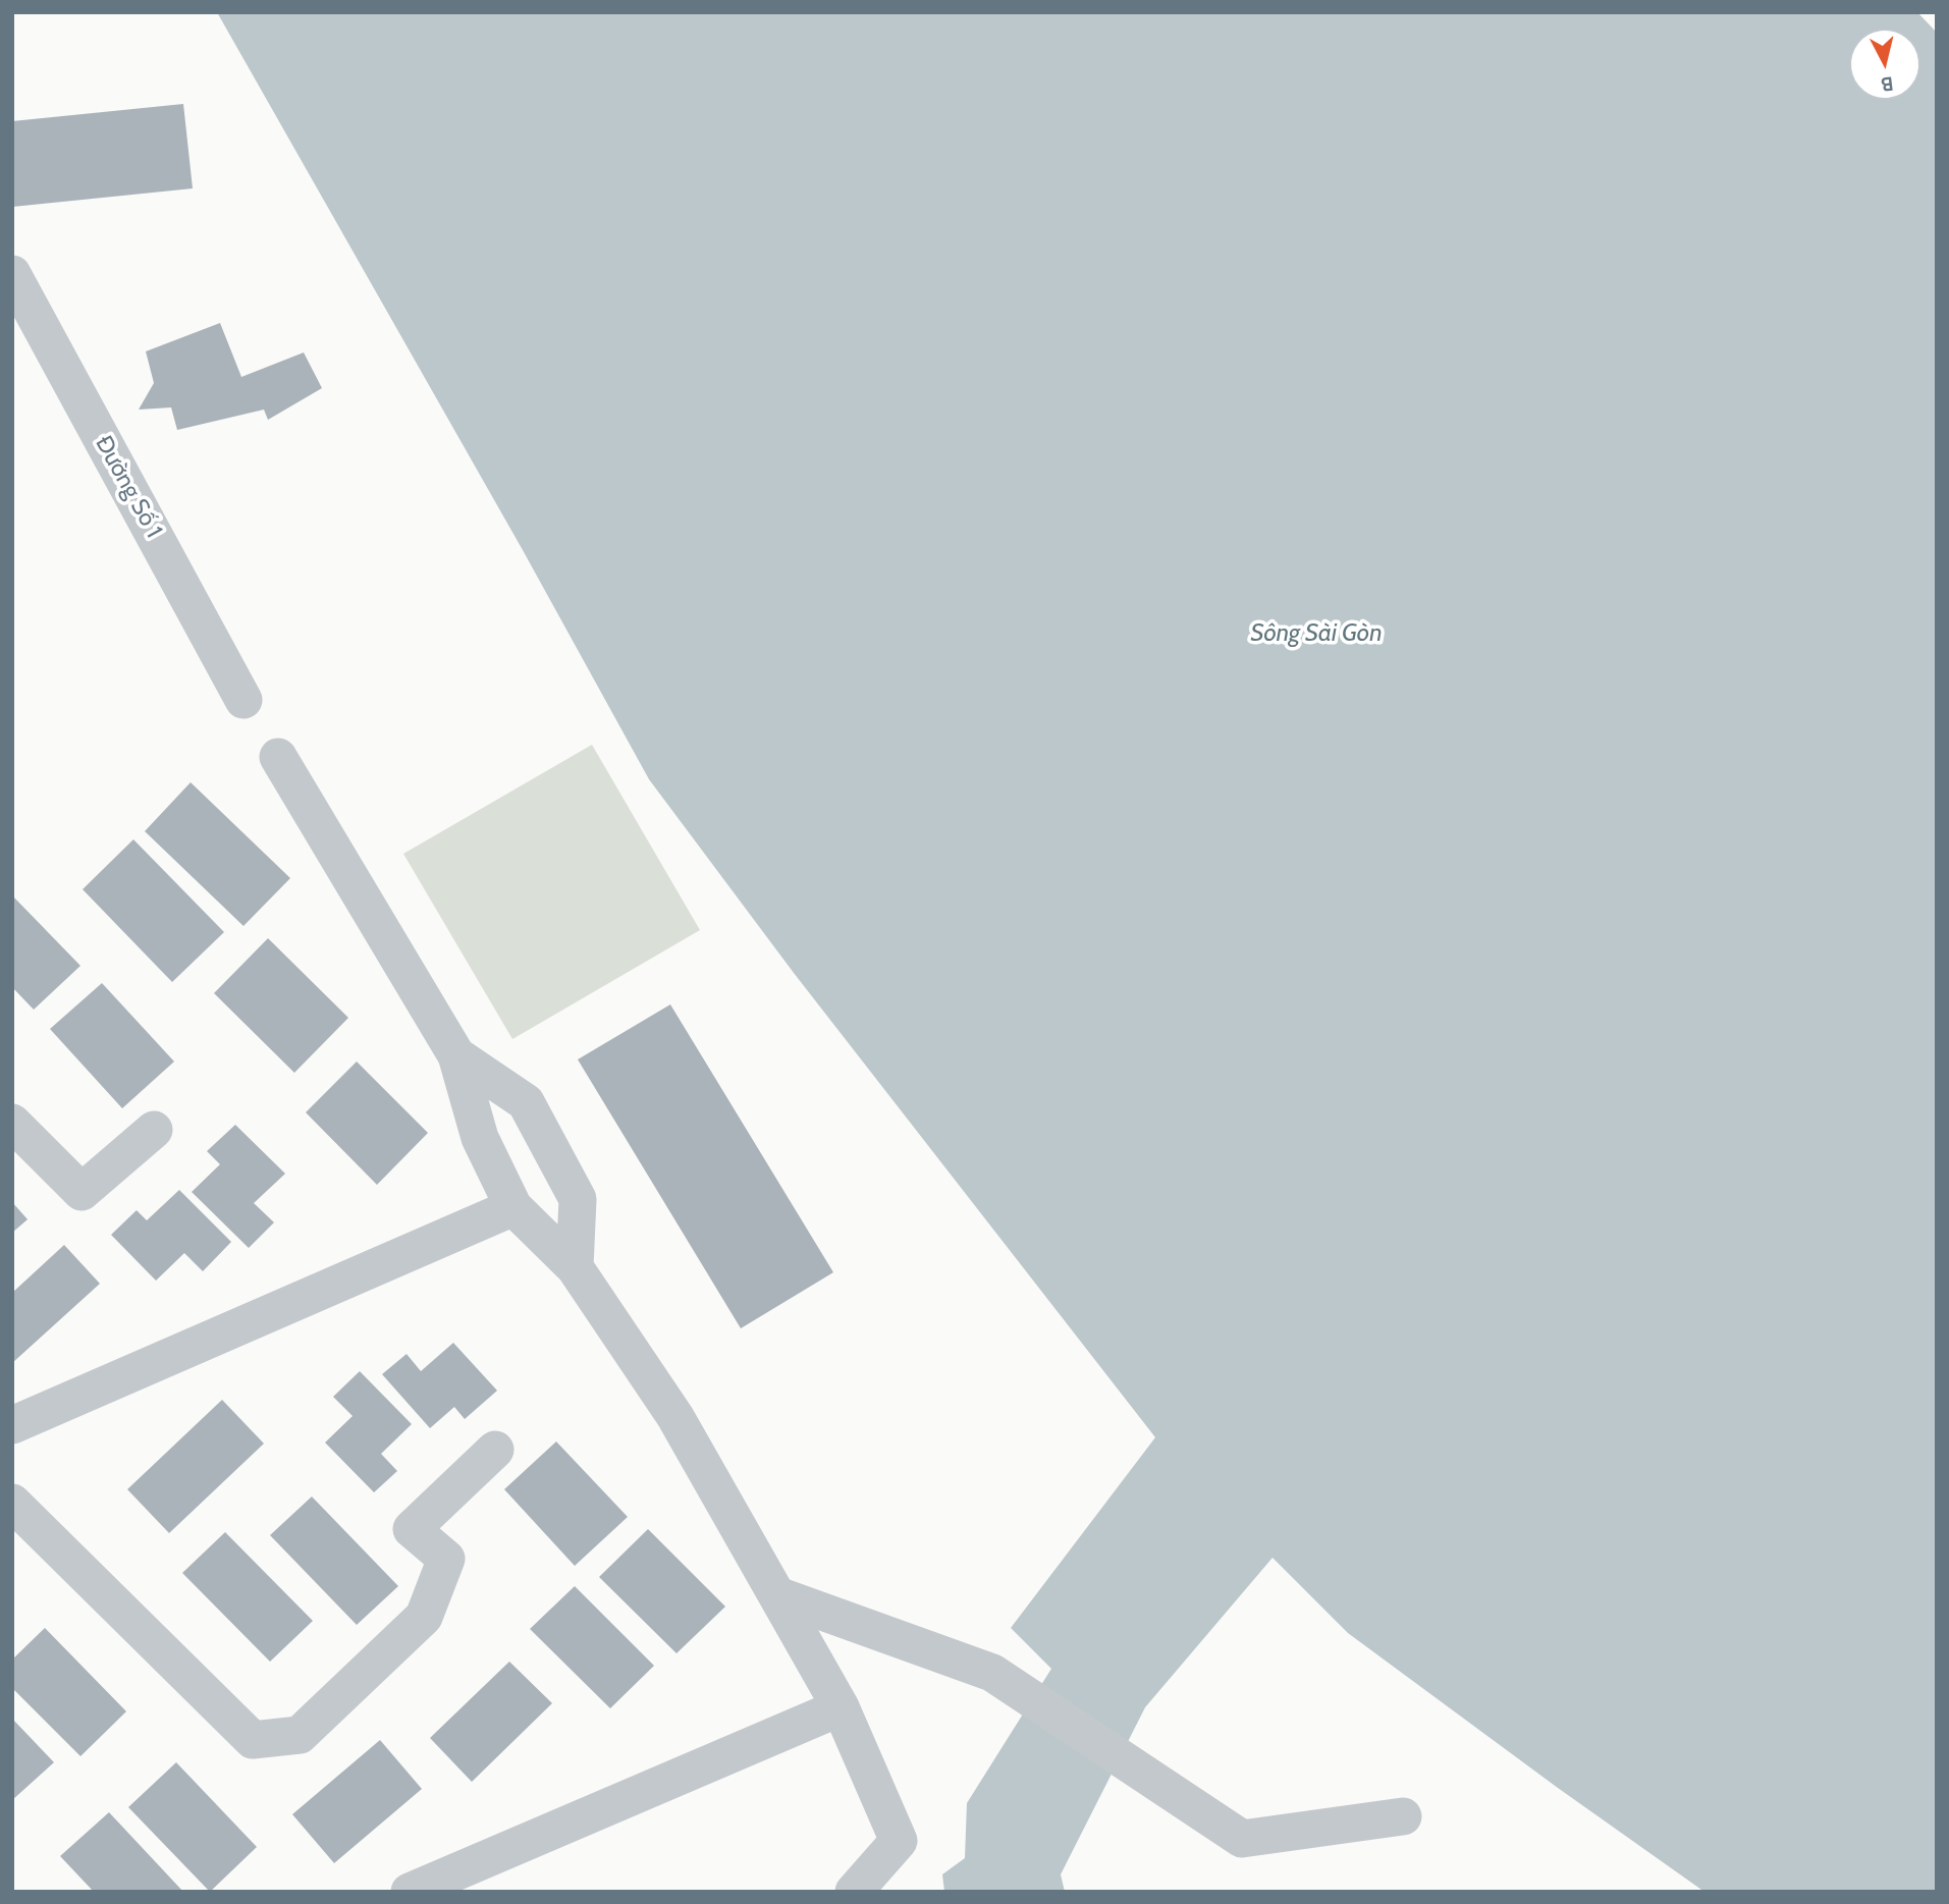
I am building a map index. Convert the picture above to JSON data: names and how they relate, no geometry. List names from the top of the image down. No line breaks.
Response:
{"streets":{"street":["Đường Số 1"]},"water":["Sông Sài Gòn"],"north":"bottom"}
